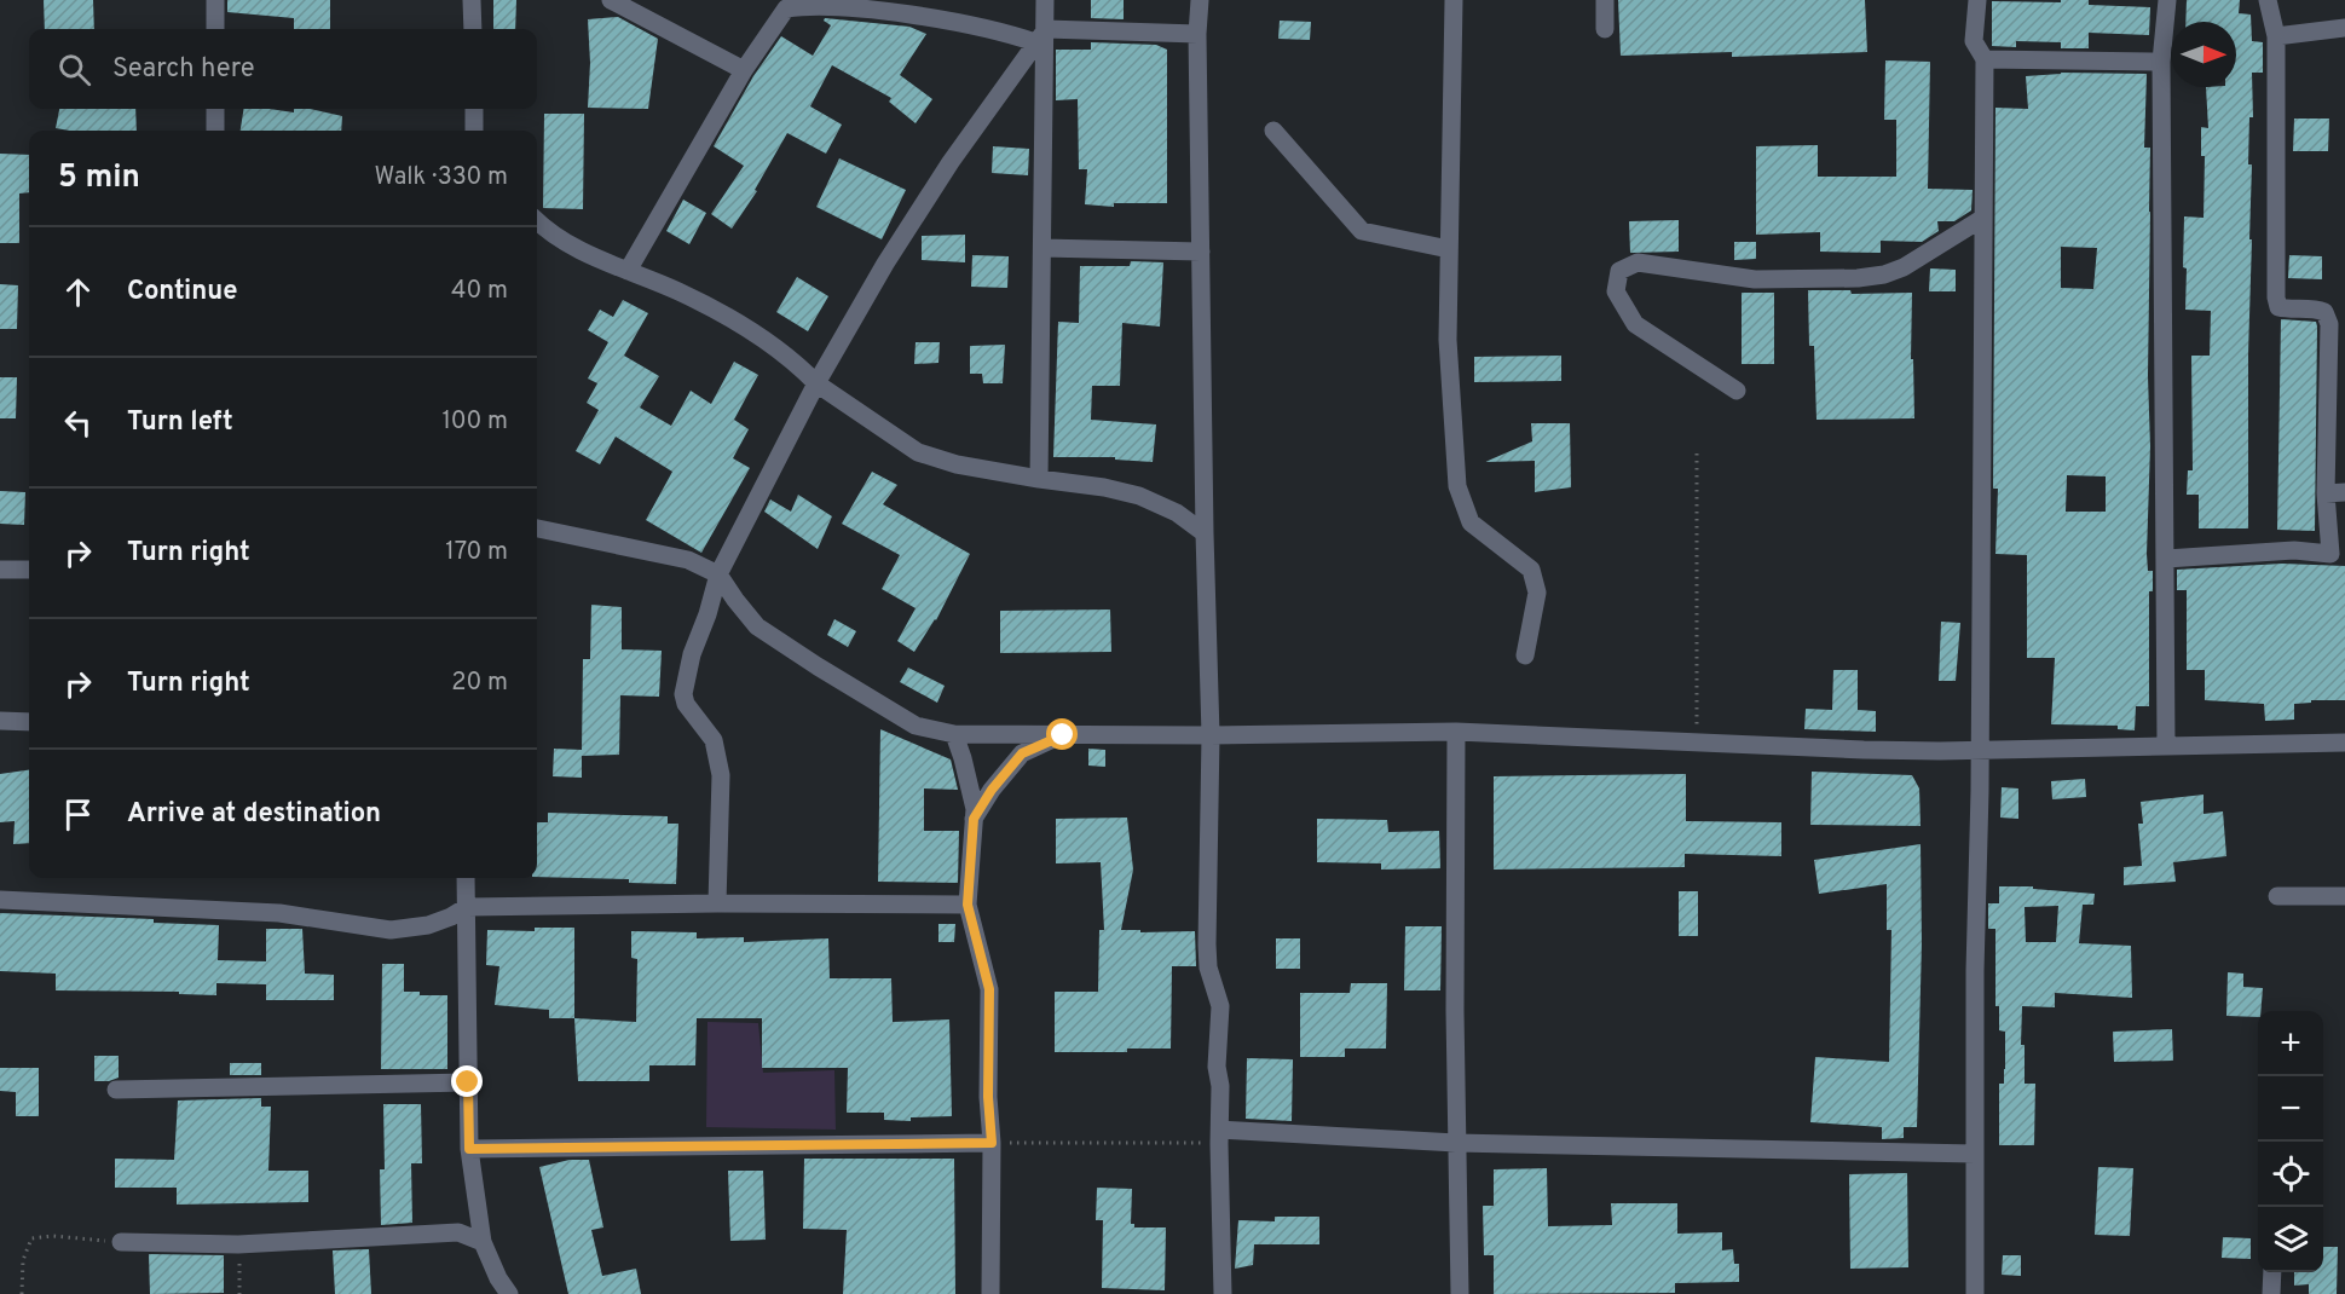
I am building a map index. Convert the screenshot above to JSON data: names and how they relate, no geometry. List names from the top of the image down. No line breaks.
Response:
{"north":"right","page":{"search":"Search here","heading":["5 min","Walk · 330 m"],"list":[["Continue","40 m"],["Turn left","100 m"],["Turn right","170 m"],["Turn right","20 m"],"Arrive at destination"],"map_buttons":["+","−"]}}
